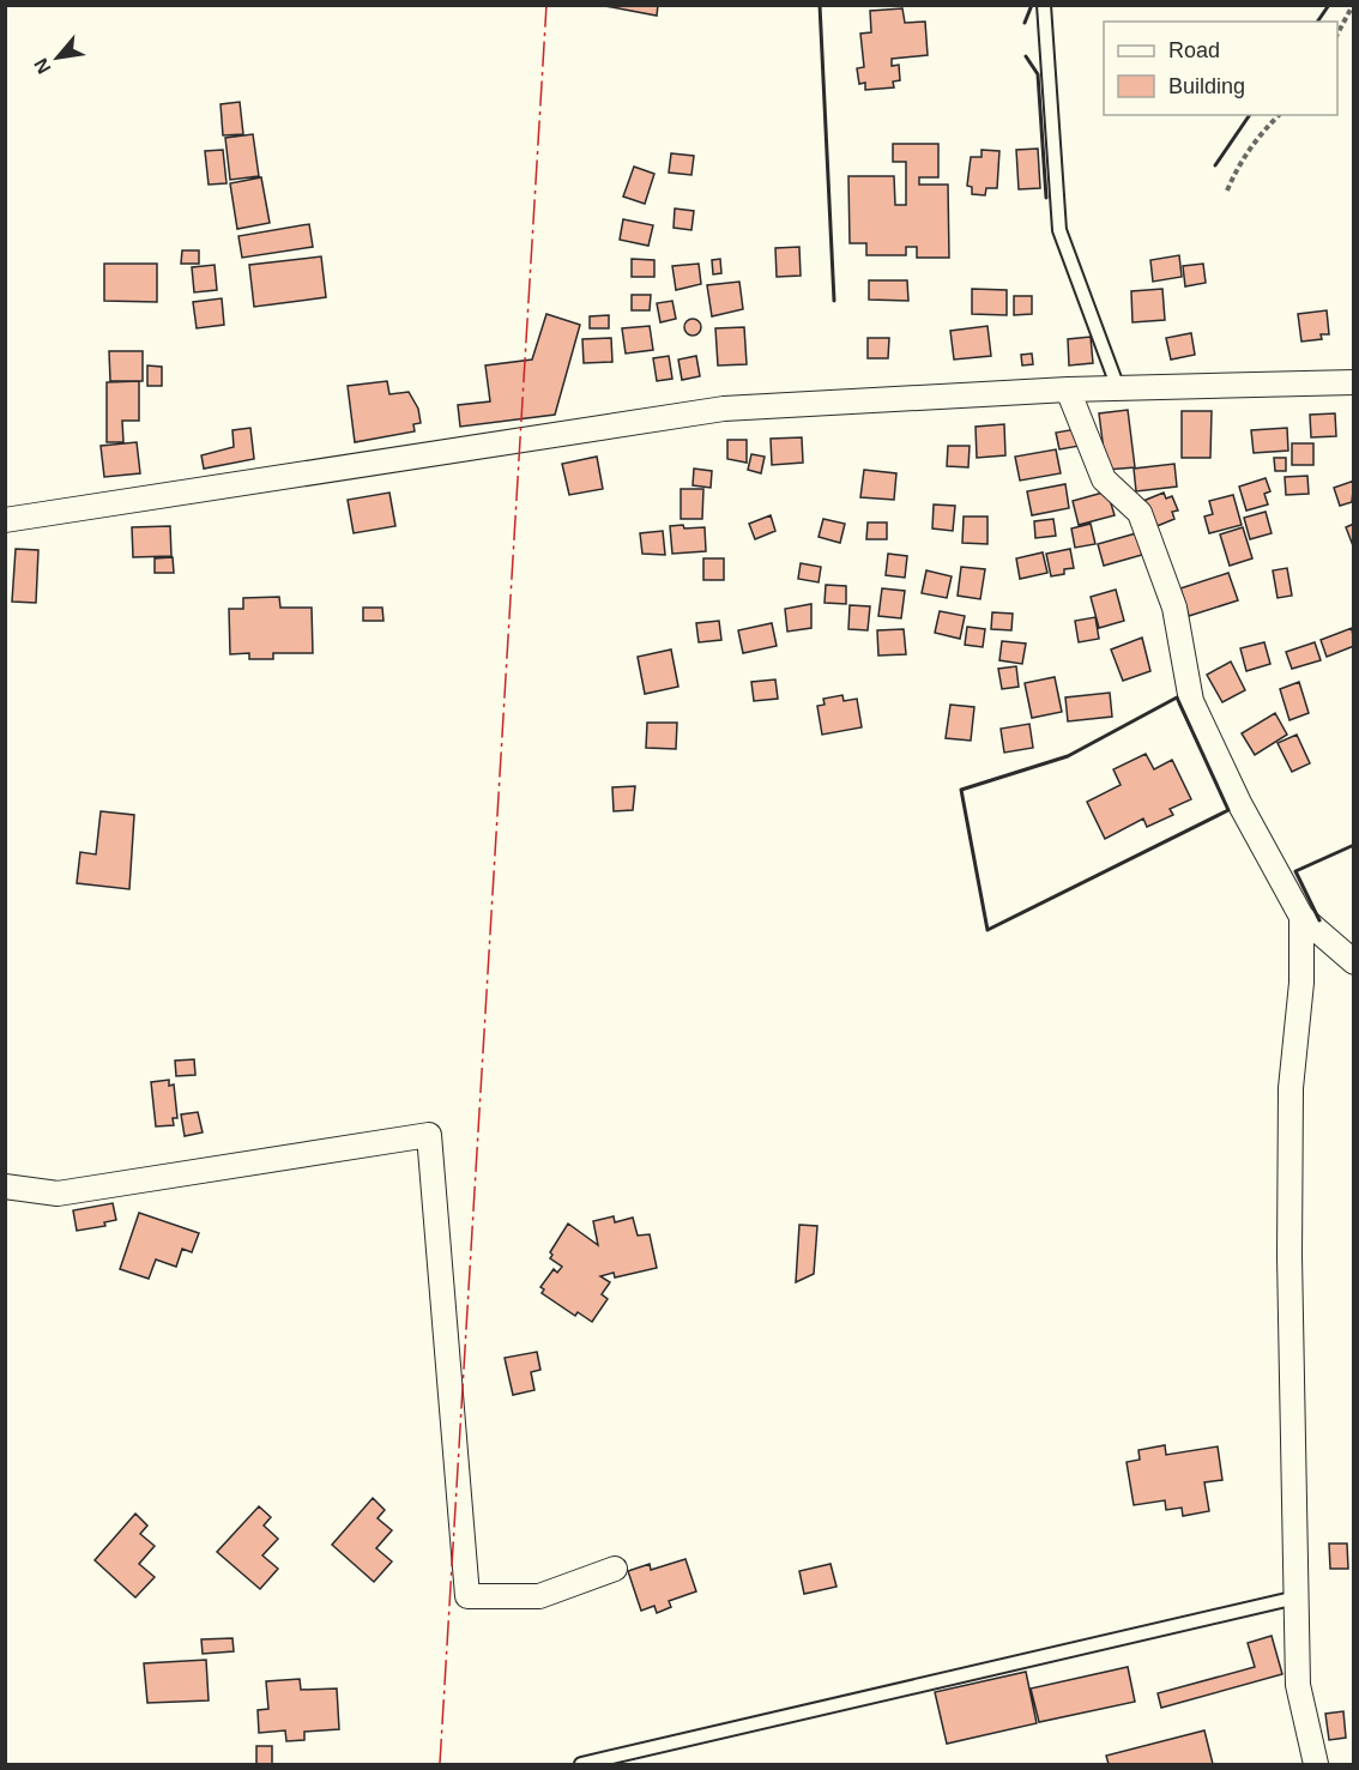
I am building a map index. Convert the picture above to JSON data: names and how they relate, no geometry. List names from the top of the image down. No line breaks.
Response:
{"legend":["Road","Building"],"north":"bottom left"}
